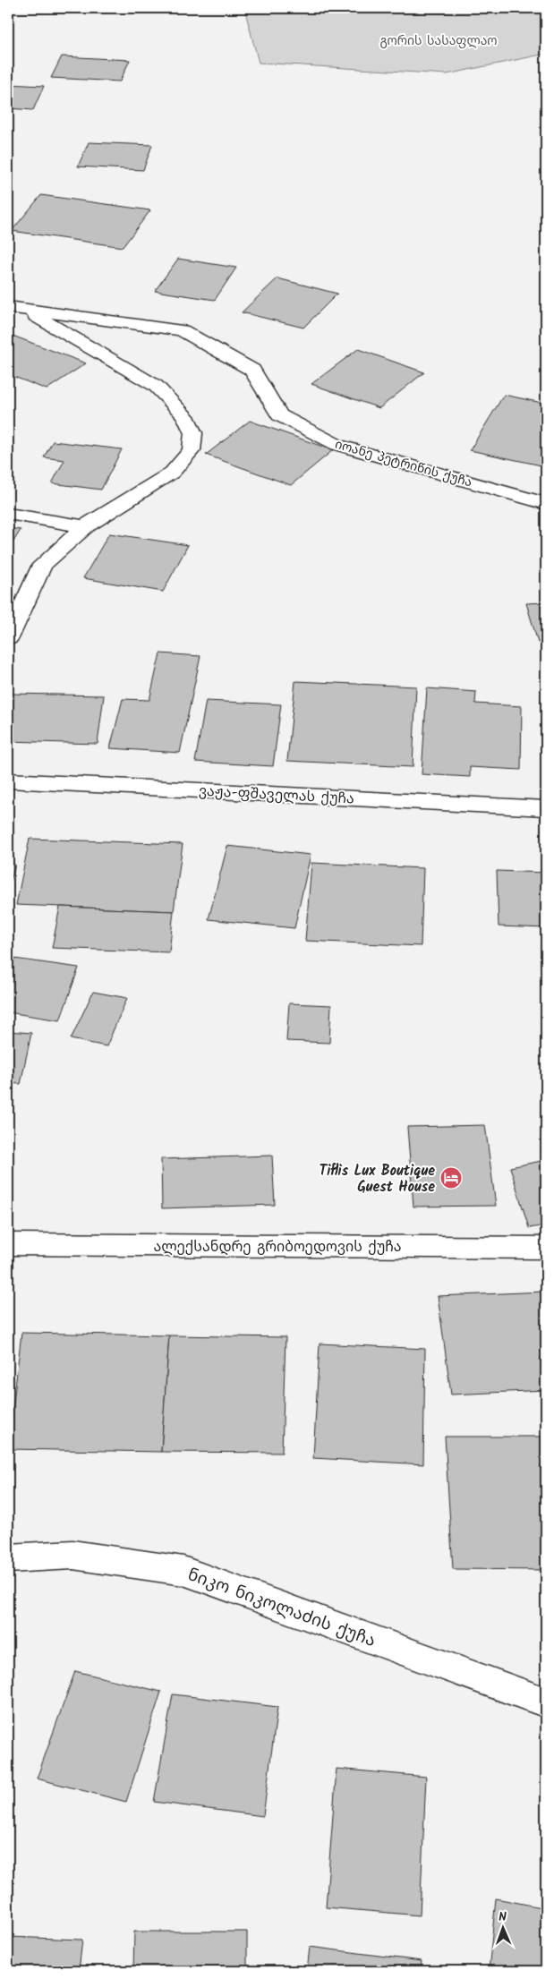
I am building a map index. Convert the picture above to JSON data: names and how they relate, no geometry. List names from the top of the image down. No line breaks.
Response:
{"streets":{"street":["იოანე პეტრიწის ქუჩა","ვაჟა-ფშაველას ქუჩა","ალექსანდრე გრიბოედოვის ქუჩა","ნიკო ნიკოლაძის ქუჩა"]},"parks":["გორის სასაფლაო"],"places":{"hotel":["Tiflis Lux Boutique Guest House"]},"north":"top"}
